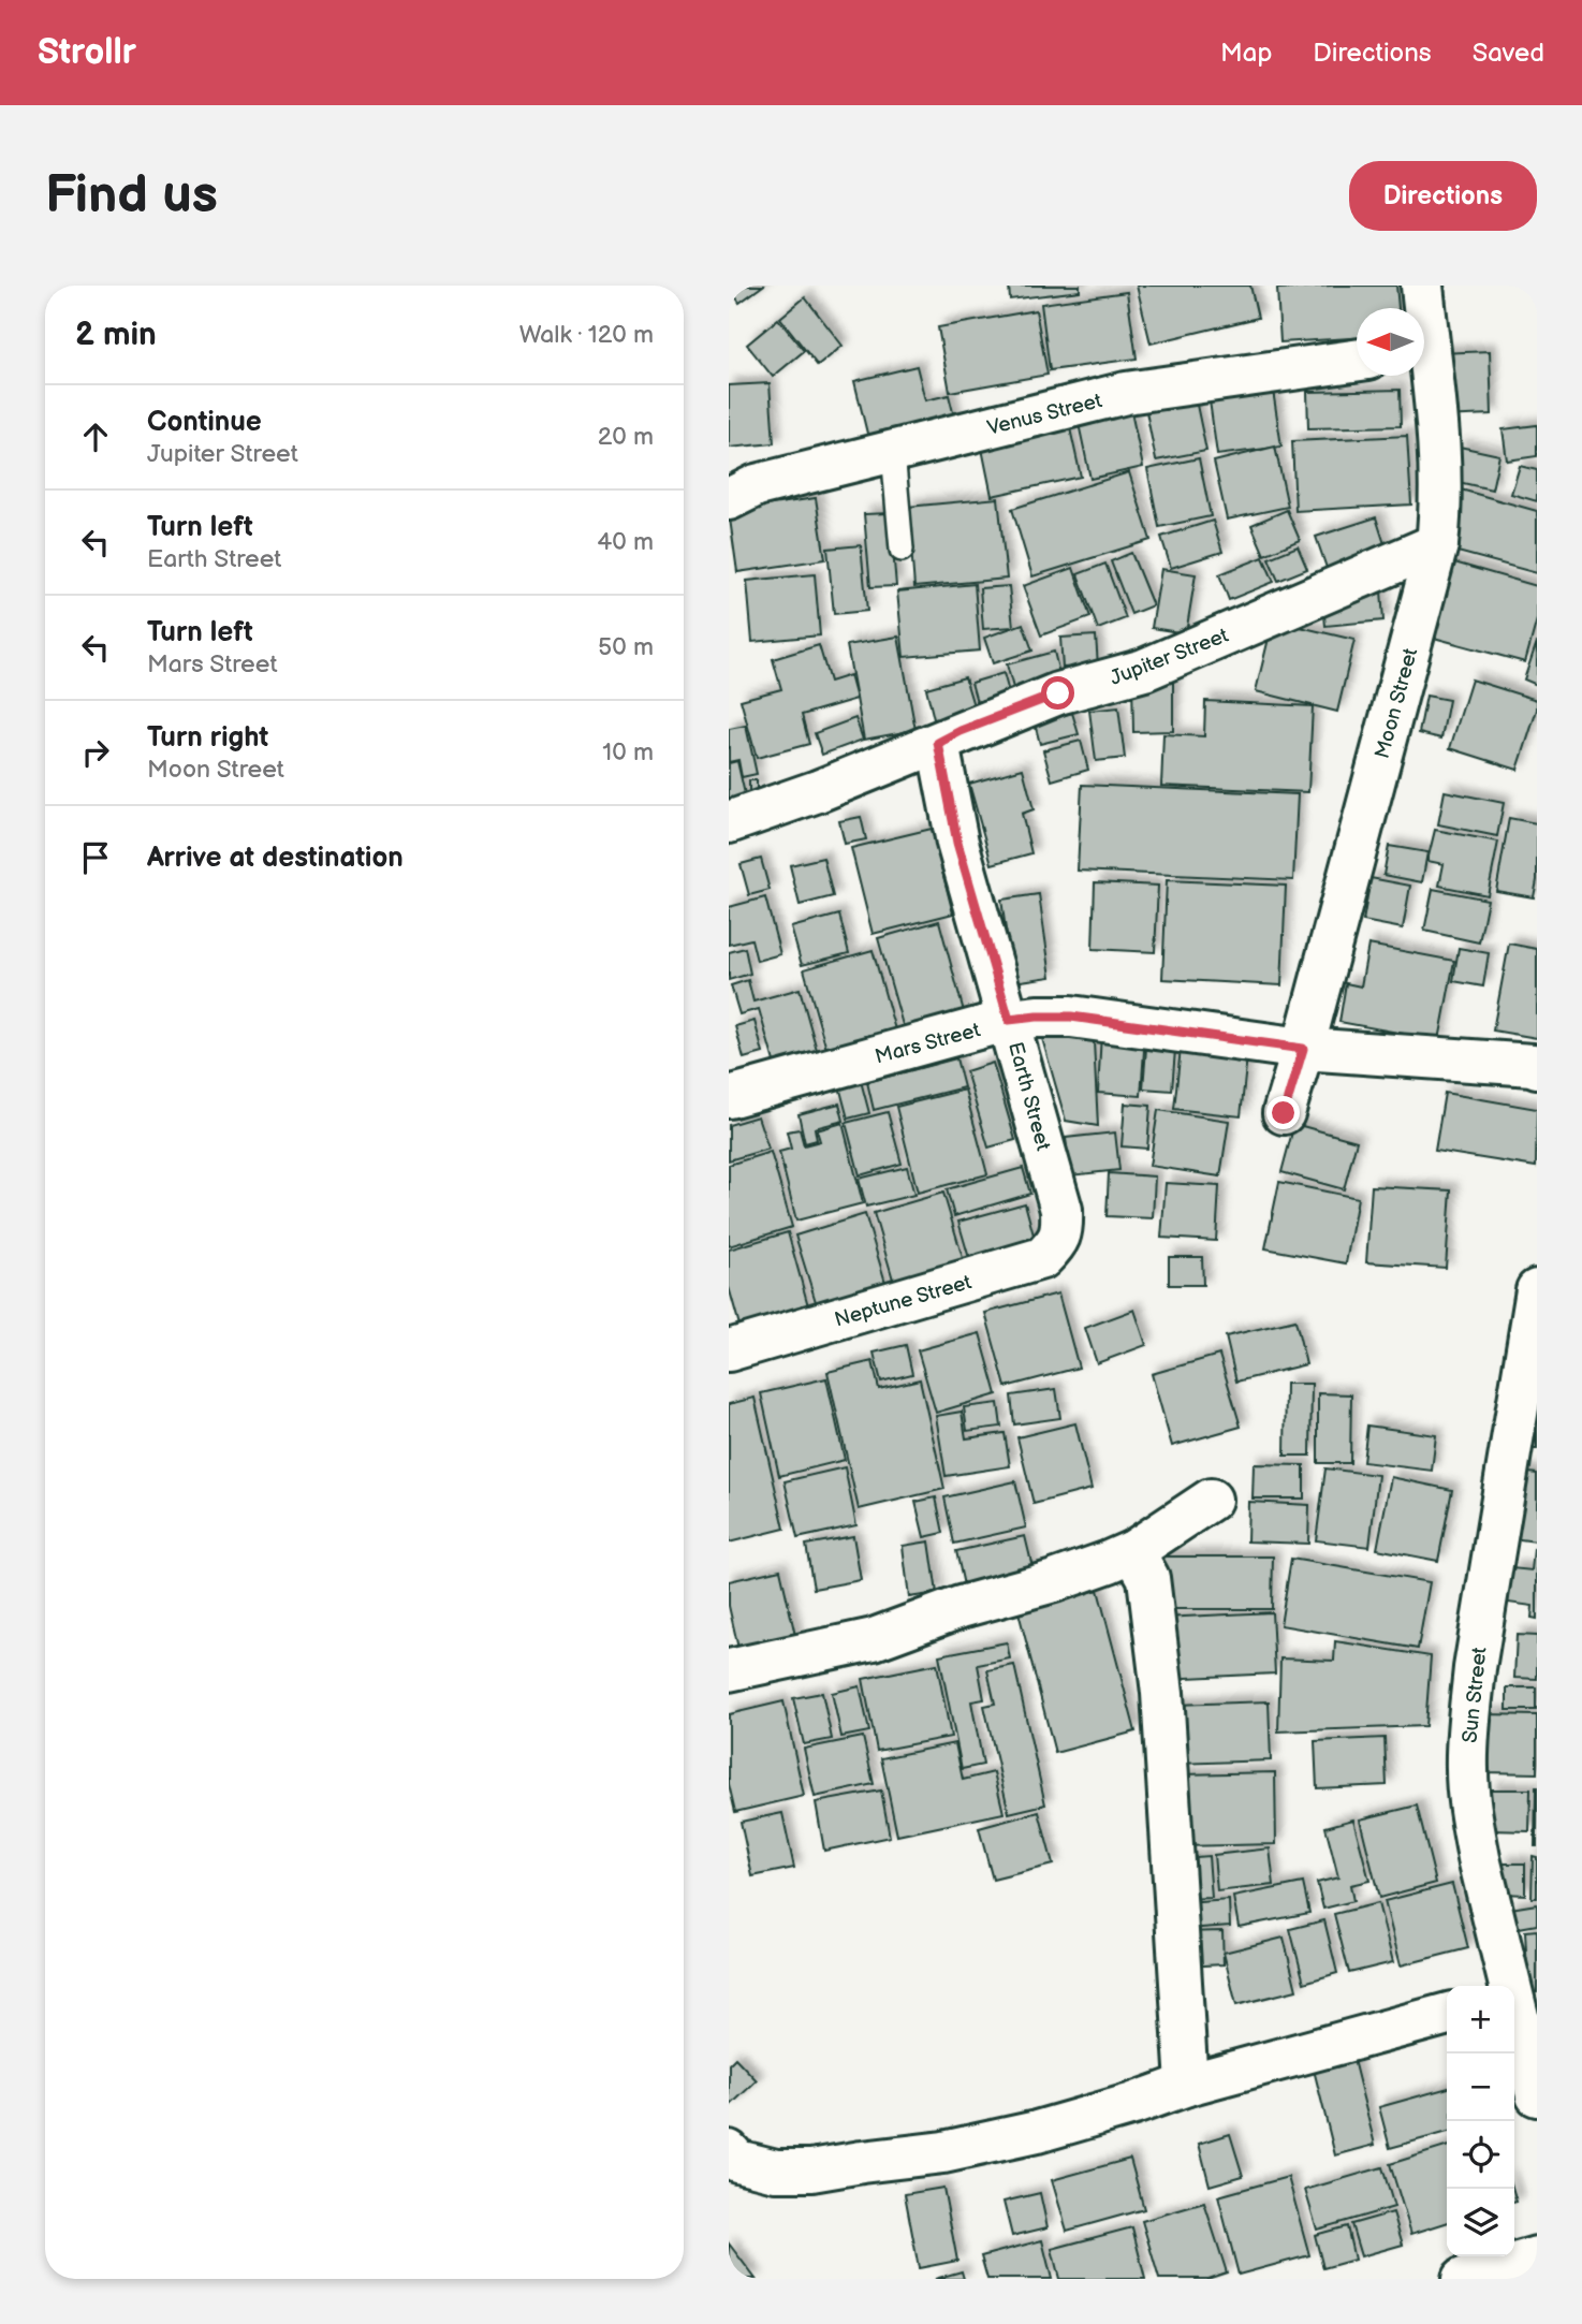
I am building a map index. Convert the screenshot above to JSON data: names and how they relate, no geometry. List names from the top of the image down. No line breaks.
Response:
{"streets":{"street":["Venus Street","Jupiter Street","Moon Street","Mars Street","Earth Street","Neptune Street","Sun Street"]},"crossings":[["Jupiter Street","Moon Street"],["Jupiter Street","Earth Street"],["Moon Street","Mars Street"],["Mars Street","Earth Street"],["Earth Street","Neptune Street"]],"north":"left","page":{"header":"Strollr","nav":["Map","Directions","Saved"],"buttons":"Directions","title":"Find us","heading":["2 min","Walk · 120 m"],"list":[["Continue","Jupiter Street","20 m"],["Turn left","Earth Street","40 m"],["Turn left","Mars Street","50 m"],["Turn right","Moon Street","10 m"],"Arrive at destination"],"map_buttons":["+","−"]}}
